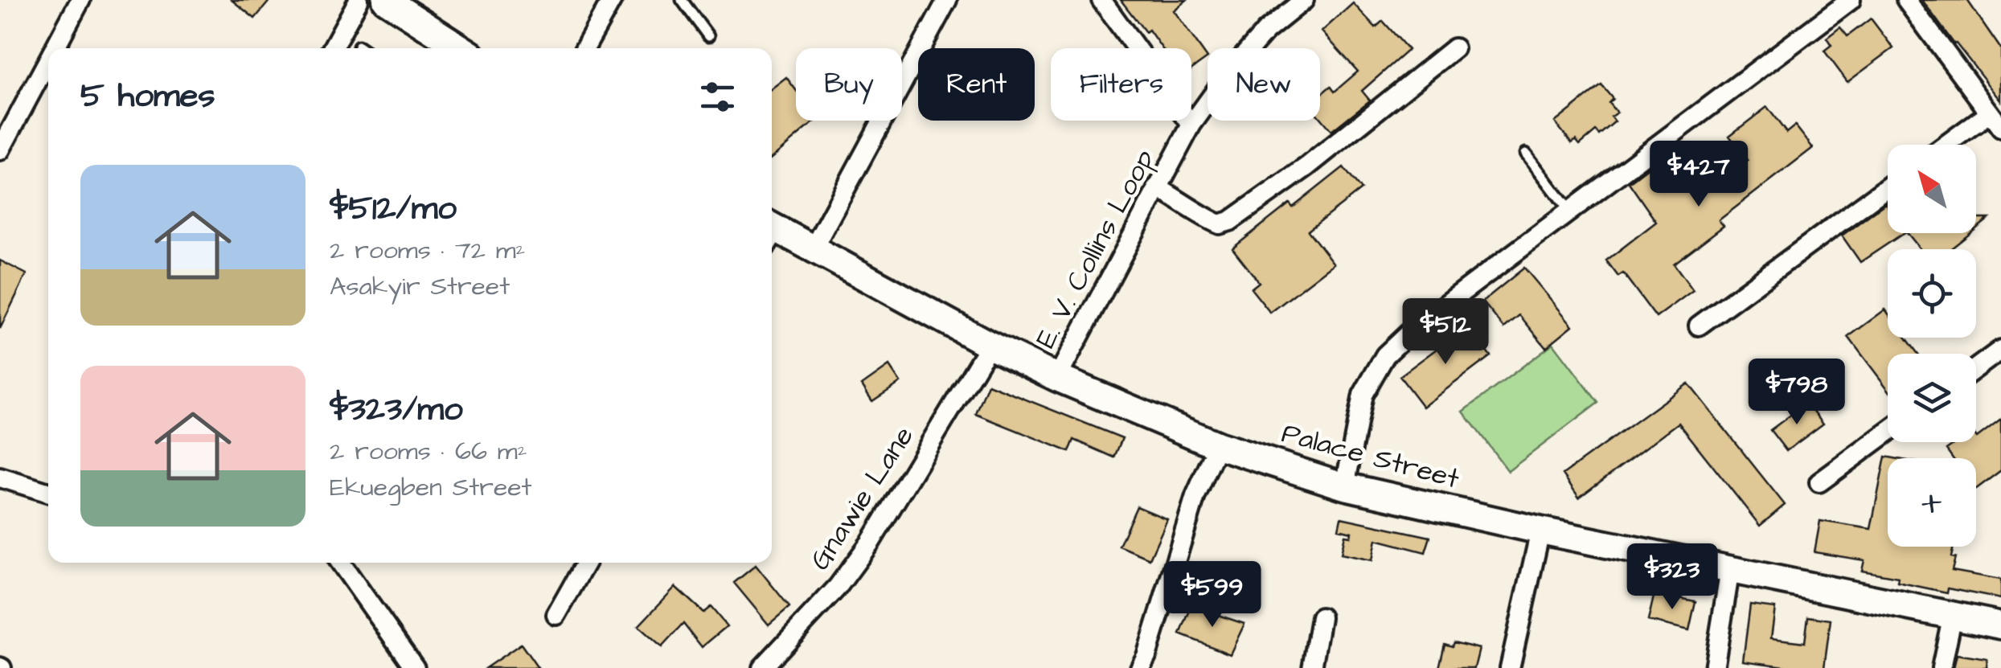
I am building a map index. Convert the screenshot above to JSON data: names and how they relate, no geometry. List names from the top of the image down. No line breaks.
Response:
{"streets":{"street":["E. V. Collins Loop","Palace Street","Gnawie Lane"]},"crossings":[["E. V. Collins Loop","Palace Street"],["Palace Street","Gnawie Lane"]],"north":"top left","page":{"chip":["Buy","Rent","Filters","New"],"heading":"5 homes","price":["$427","$512","$798","$323","$599"],"map_buttons":"+","list":[{"name":"$512/mo","note":"2 rooms · 72 m² · Asakyir Street"},{"name":"$323/mo","note":"2 rooms · 66 m² · Ekuegben Street"}]}}
